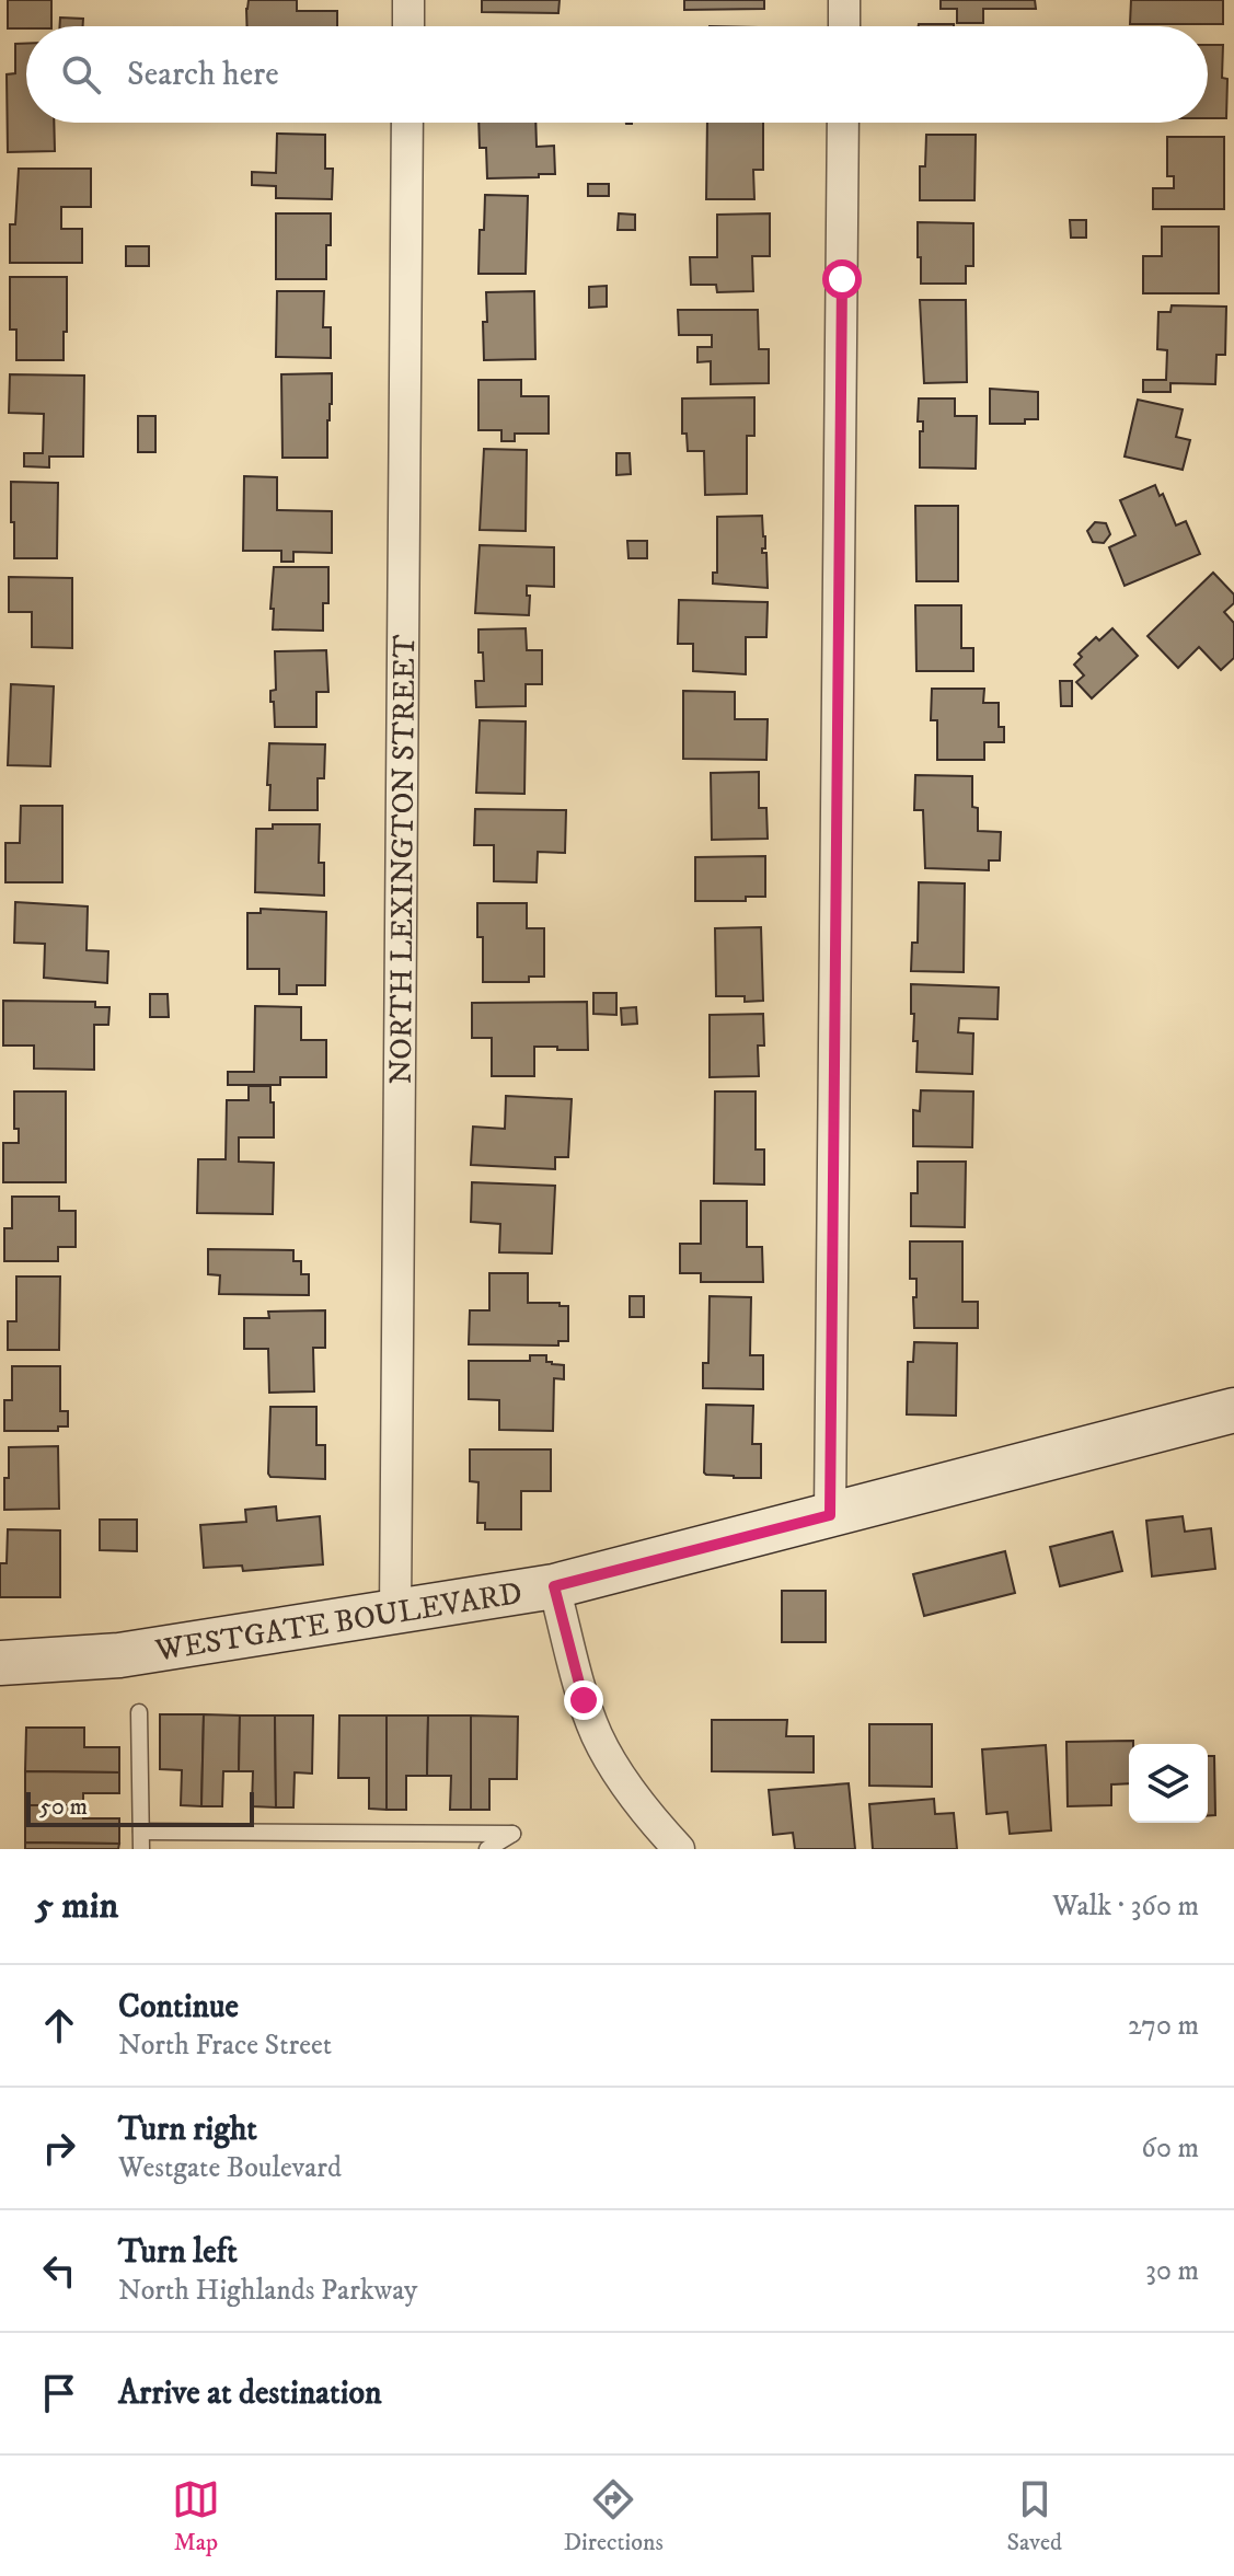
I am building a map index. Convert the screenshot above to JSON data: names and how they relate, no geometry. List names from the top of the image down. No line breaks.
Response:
{"streets":{"street":["NORTH LEXINGTON STREET","WESTGATE BOULEVARD"]},"crossings":[["NORTH LEXINGTON STREET","WESTGATE BOULEVARD"]],"scale_bar":"50 m","page":{"search":"Search here","scale":"50 m","heading":["5 min","Walk · 360 m"],"list":[["Continue","North Frace Street","270 m"],["Turn right","Westgate Boulevard","60 m"],["Turn left","North Highlands Parkway","30 m"],"Arrive at destination"],"nav":["Map","Directions","Saved"]}}
